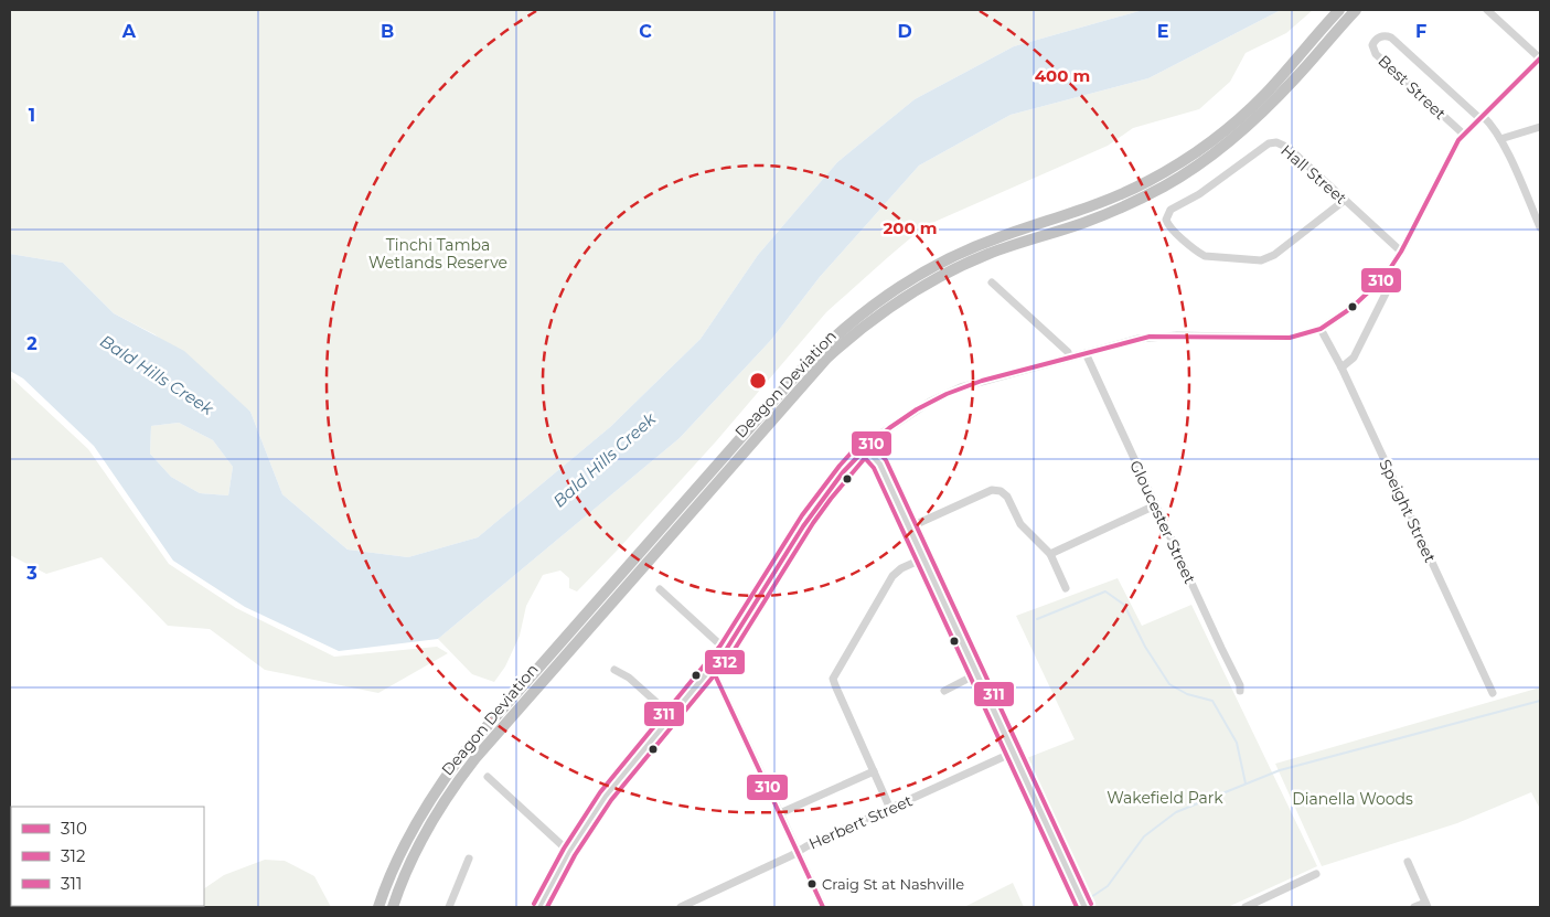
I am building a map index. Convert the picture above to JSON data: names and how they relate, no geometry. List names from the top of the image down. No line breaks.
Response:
{"streets":{"highway":["Deagon Deviation"],"street":["Best Street","Hall Street","Speight Street","Gloucester Street","Herbert Street"]},"water":["Bald Hills Creek"],"parks":["Tinchi Tamba Wetlands Reserve","Wakefield Park","Dianella Woods"],"places":["Craig St at Nashville"],"lines":["transit line 310","transit line 311","transit line 312"],"legend":["310","312","311"],"grid":{"columns":["A","B","C","D","E","F"],"rows":["1","2","3"]},"rings":["400 m","200 m"]}
